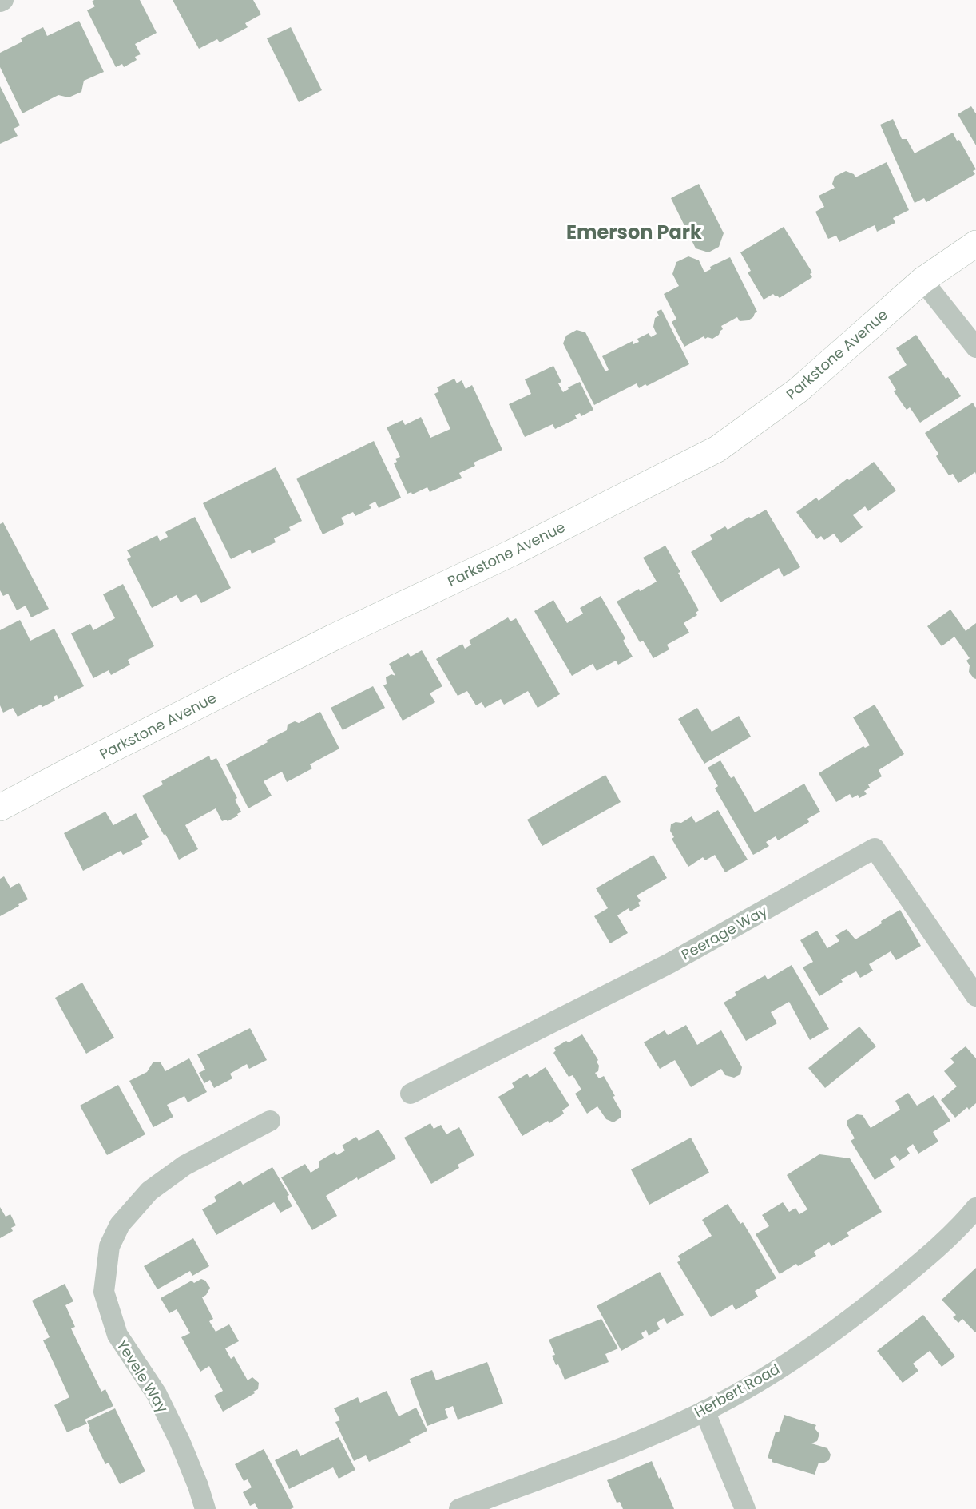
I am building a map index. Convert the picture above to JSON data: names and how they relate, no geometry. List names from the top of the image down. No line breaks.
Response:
{"streets":{"street":["Parkstone Avenue","Peerage Way","Yevele Way","Herbert Road"]},"districts":["Emerson Park"]}
